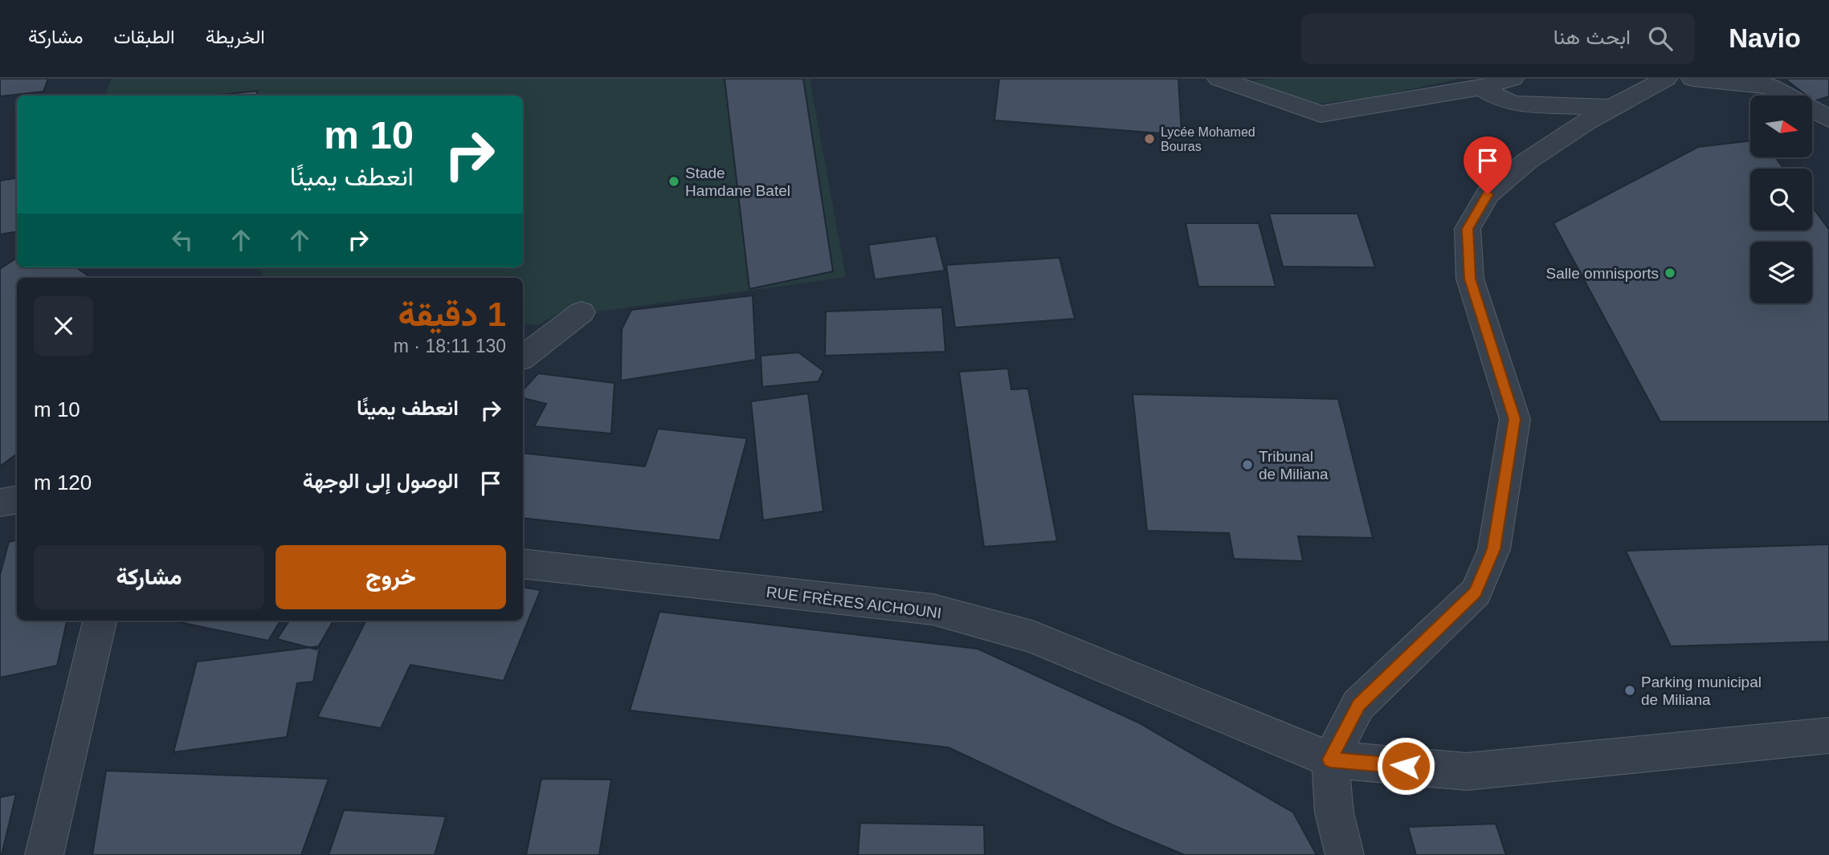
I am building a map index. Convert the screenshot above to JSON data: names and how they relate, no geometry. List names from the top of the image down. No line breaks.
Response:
{"streets":{"street":["RUE FRÈRES AICHOUNI"]},"places":["Lycée Mohamed Bouras","Stade Hamdane Batel","Salle omnisports","Tribunal de Miliana","Parking municipal de Miliana"],"north":"right","page":{"header":"Navio","search":"ابحث هنا","nav":["الخريطة","الطبقات","مشاركة"],"turn":["10 m","انعطف يمينًا"],"heading":["1 دقيقة","130 m · 18:11"],"list":[{"name":"انعطف يمينًا","value":"10 m"},{"name":"الوصول إلى الوجهة","value":"120 m"}],"buttons":["خروج","مشاركة"]}}
